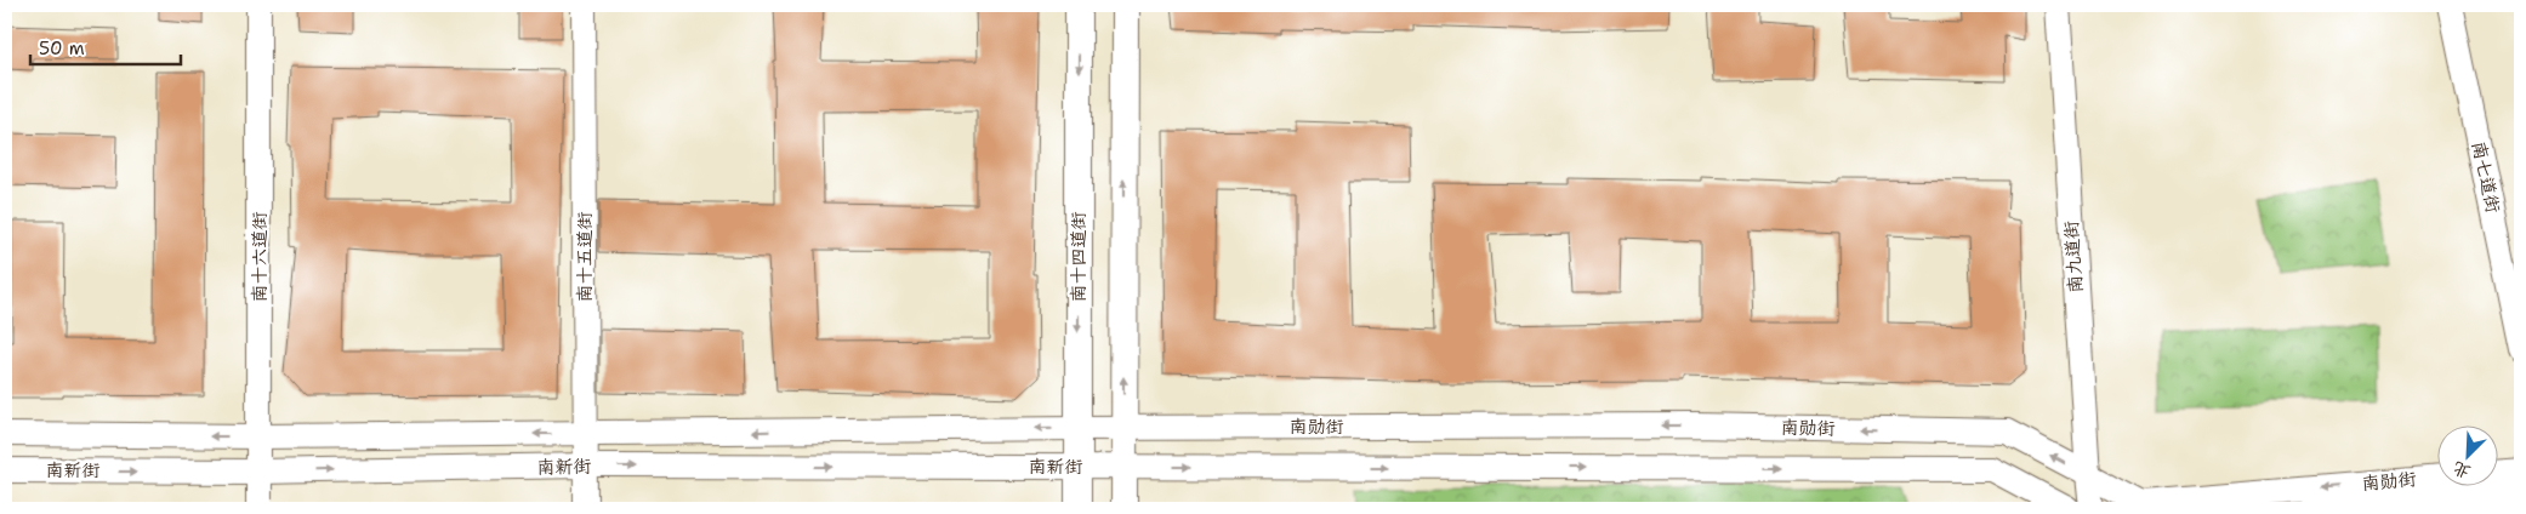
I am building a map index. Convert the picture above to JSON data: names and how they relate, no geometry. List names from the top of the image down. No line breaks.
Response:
{"streets":{"main road":["南七道街","南十六道街","南十五道街","南十四道街","南九道街","南勋街","南新街"]},"crossings":[["南十六道街","南新街"],["南十五道街","南新街"],["南十四道街","南新街"],["南九道街","南勋街"],["南勋街","南新街"]],"scale_bar":"50 m","north":"bottom left"}
